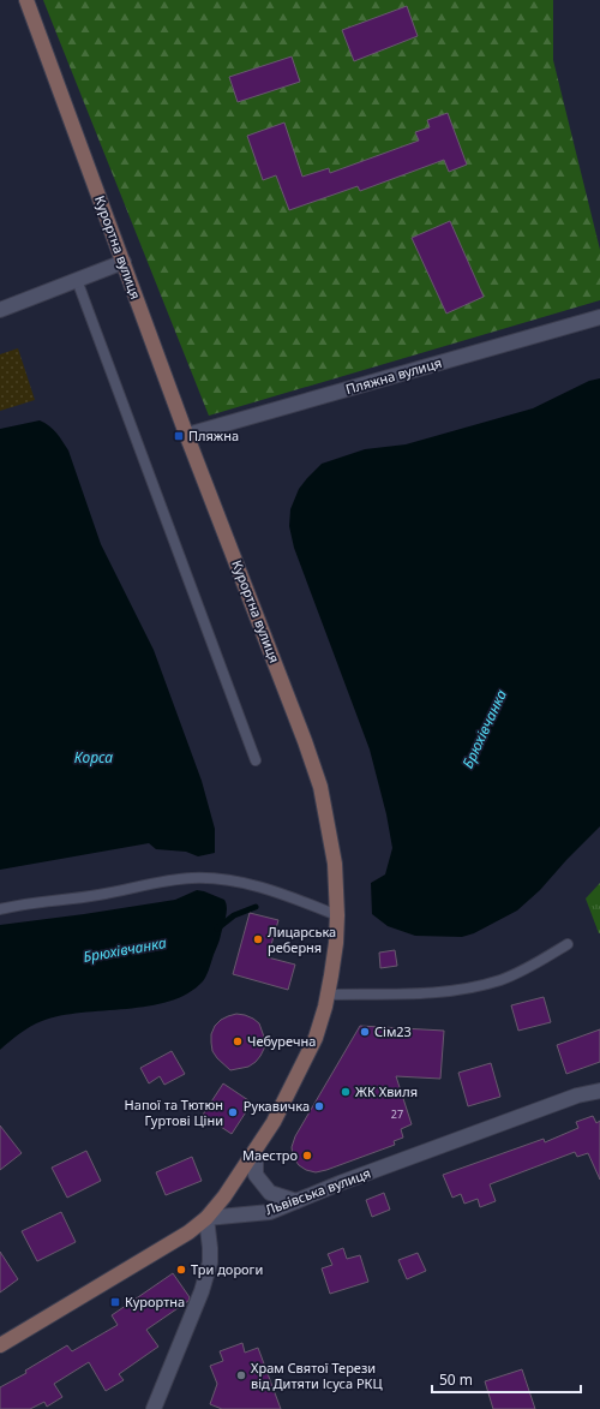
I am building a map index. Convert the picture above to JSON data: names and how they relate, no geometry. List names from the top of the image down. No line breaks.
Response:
{"streets":{"main road":["Курортна вулиця"],"street":["Пляжна вулиця","Львівська вулиця"]},"crossings":[["Курортна вулиця","Пляжна вулиця"],["Курортна вулиця","Львівська вулиця"]],"water":["Брюхівчанка","Корса"],"places":{"transit":["Пляжна","Курортна"],"other":["Лицарська реберня","Сім23","Чебуречна","ЖК Хвиля","Рукавичка","Напої та Тютюн Гуртові Ціни","Маестро","Три дороги","Храм Святої Терези від Дитяти Ісуса РКЦ"]},"house_numbers":["27"],"scale_bar":"50 m"}
